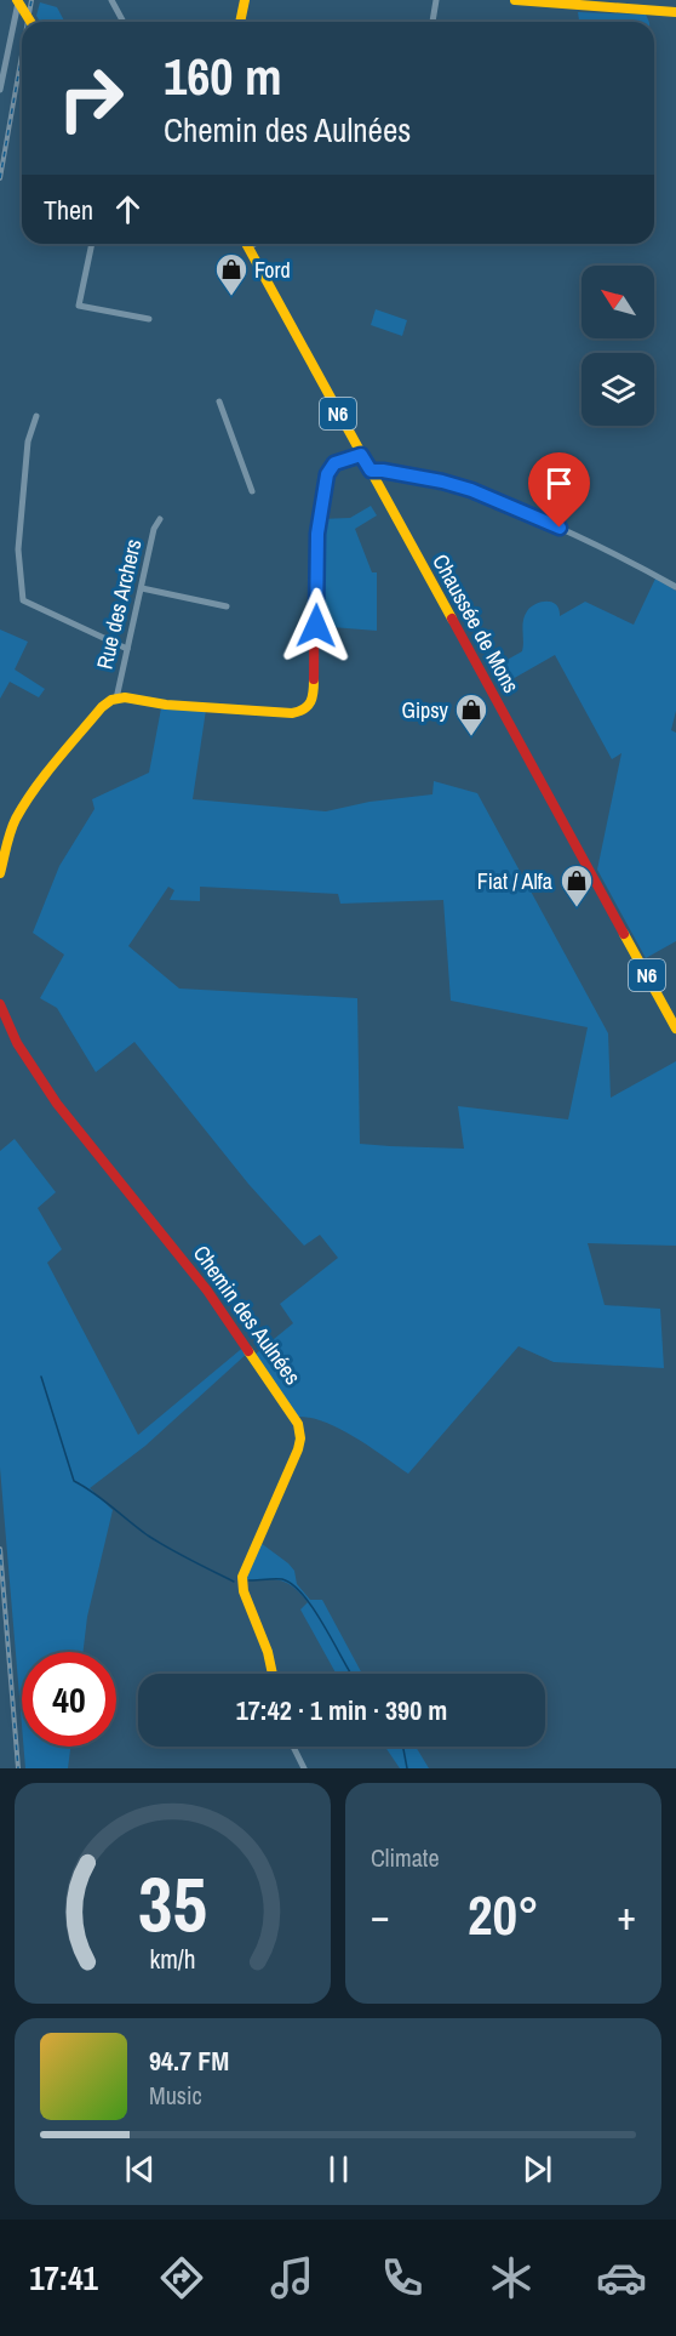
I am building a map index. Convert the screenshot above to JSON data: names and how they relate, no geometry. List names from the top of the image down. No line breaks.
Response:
{"streets":{"street":["N6","Rue des Archers","Chaussée de Mons","Chemin des Aulnées"]},"places":{"shop":["Ford","Gipsy","Fiat / Alfa"]},"north":"top left","page":{"turn":["160 m","Chemin des Aulnées"],"then":"Then","limit":"40","trip":"17:42 · 1 min · 390 m","tile":"Climate","heat":["−","20°","+"],"song":["94.7 FM","Music"],"tabs":"17:41","gauge":["35","km/h"]}}
